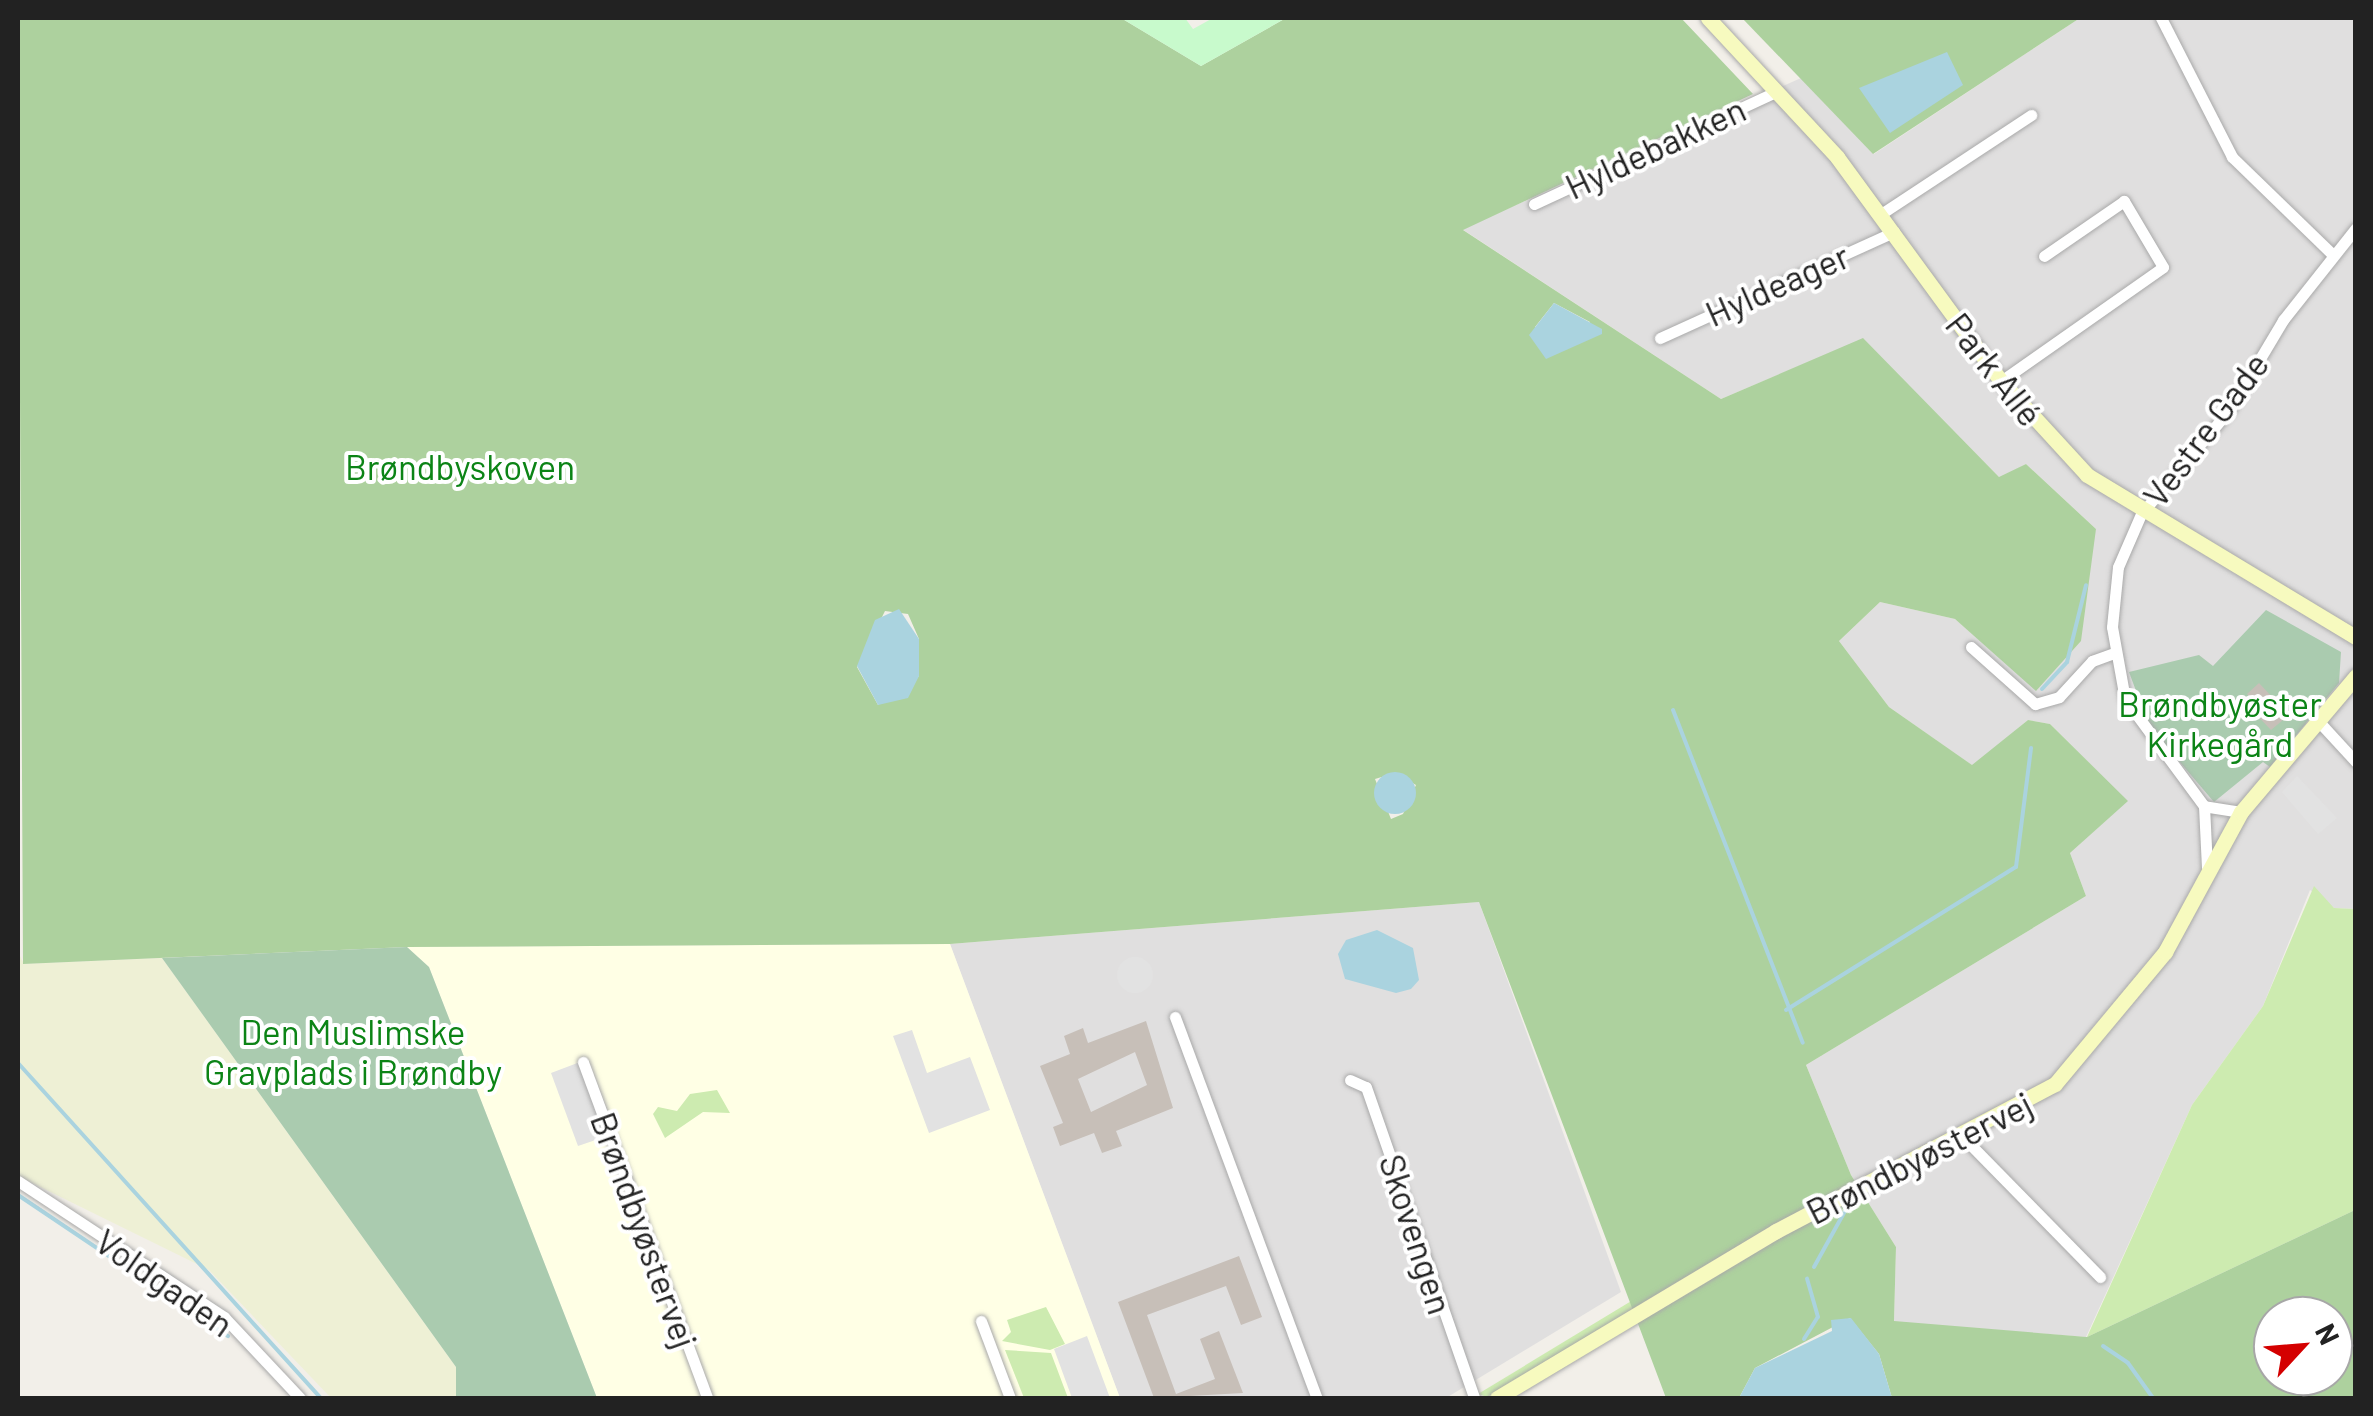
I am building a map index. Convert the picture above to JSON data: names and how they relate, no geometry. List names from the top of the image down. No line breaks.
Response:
{"streets":{"street":["Hyldebakken","Hyldeager","Park Allé","Vestre Gade","Brøndbyøstervej","Skovengen","Voldgaden"]},"crossings":[["Hyldebakken","Park Allé"],["Hyldeager","Park Allé"],["Park Allé","Vestre Gade"]],"parks":["Brøndbyskoven","Brøndbyøster Kirkegård","Den Muslimske Gravplads i Brøndby"],"north":"top right"}
